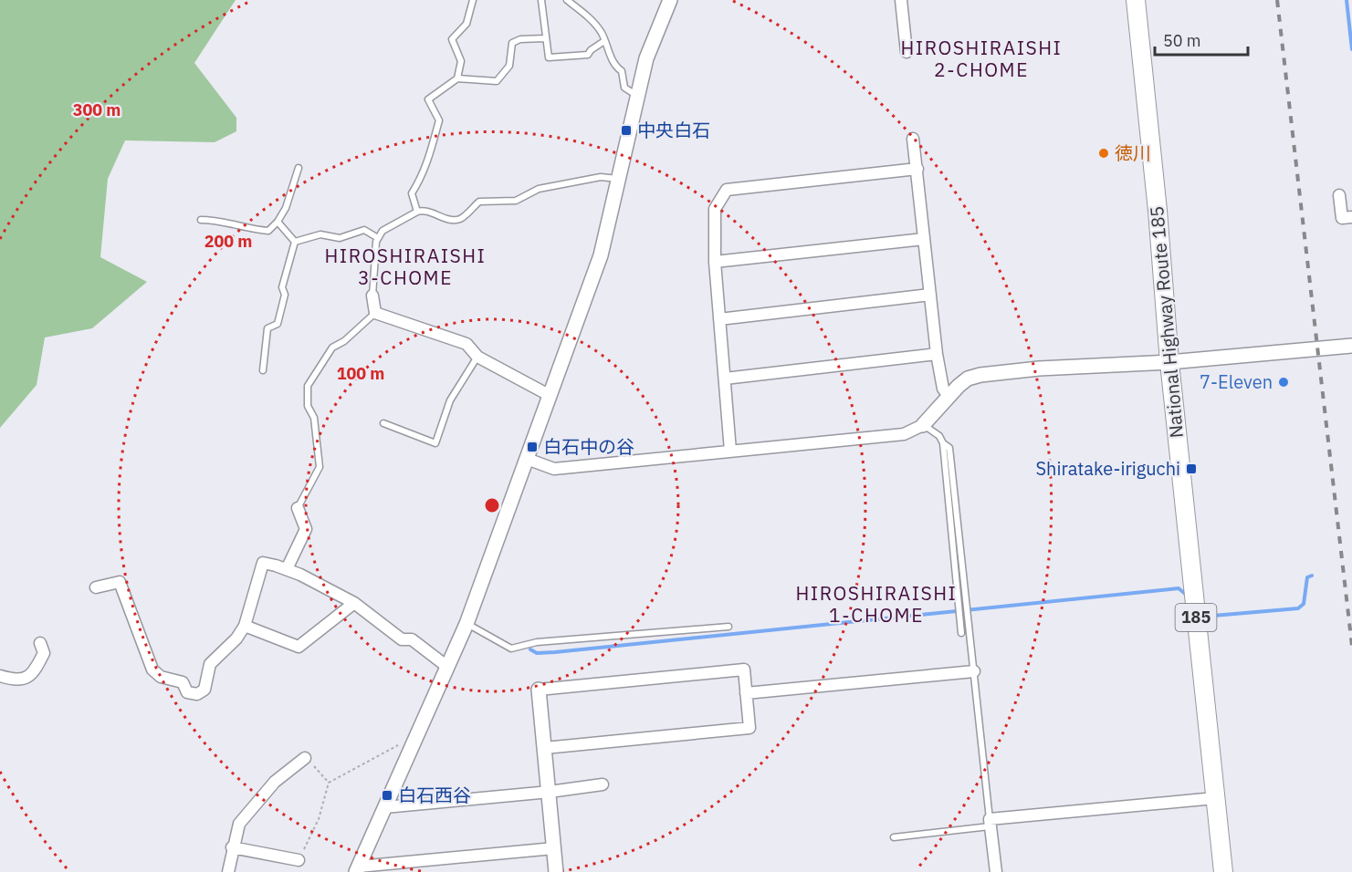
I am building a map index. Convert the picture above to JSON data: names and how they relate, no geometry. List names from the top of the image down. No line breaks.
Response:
{"streets":{"highway":["National Highway Route 185","185"]},"districts":["HIROSHIRAISHI 2-CHOME","HIROSHIRAISHI 3-CHOME","HIROSHIRAISHI 1-CHOME"],"places":{"transit":["中央白石","白石中の谷","Shiratake-iriguchi","白石西谷"],"other":["徳川","7-Eleven"]},"scale_bar":"50 m","rings":["300 m","200 m","100 m"]}
